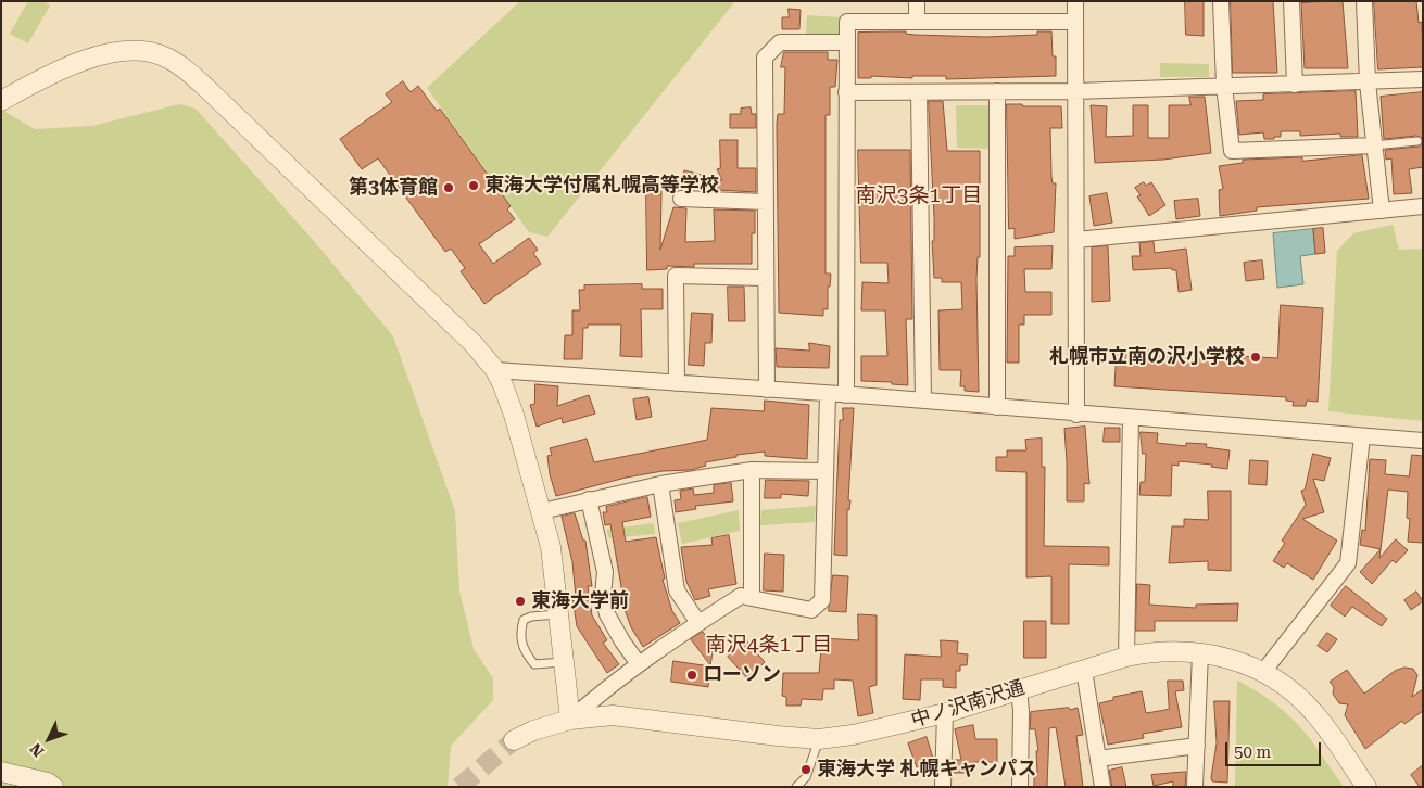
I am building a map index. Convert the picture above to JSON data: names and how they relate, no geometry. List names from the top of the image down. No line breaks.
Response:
{"streets":{"street":["中ノ沢南沢通"]},"districts":["南沢3条1丁目","南沢4条1丁目"],"places":["東海大学付属札幌高等学校","第3体育館","札幌市立南の沢小学校","東海大学前","ローソン","東海大学 札幌キャンパス"],"scale_bar":"50 m","north":"bottom left"}
